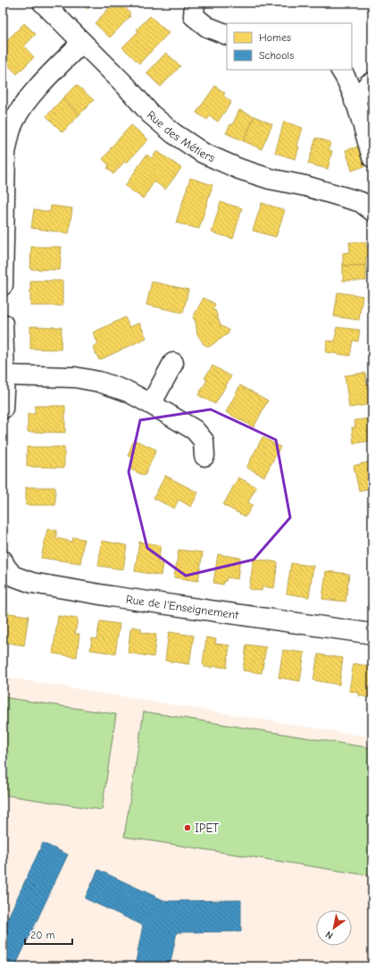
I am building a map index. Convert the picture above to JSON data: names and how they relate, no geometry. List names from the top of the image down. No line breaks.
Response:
{"streets":{"street":["Rue des Métiers","Rue de l'Enseignement"]},"places":["IPET"],"legend":["Homes","Schools"],"scale_bar":"20 m","north":"bottom left"}
